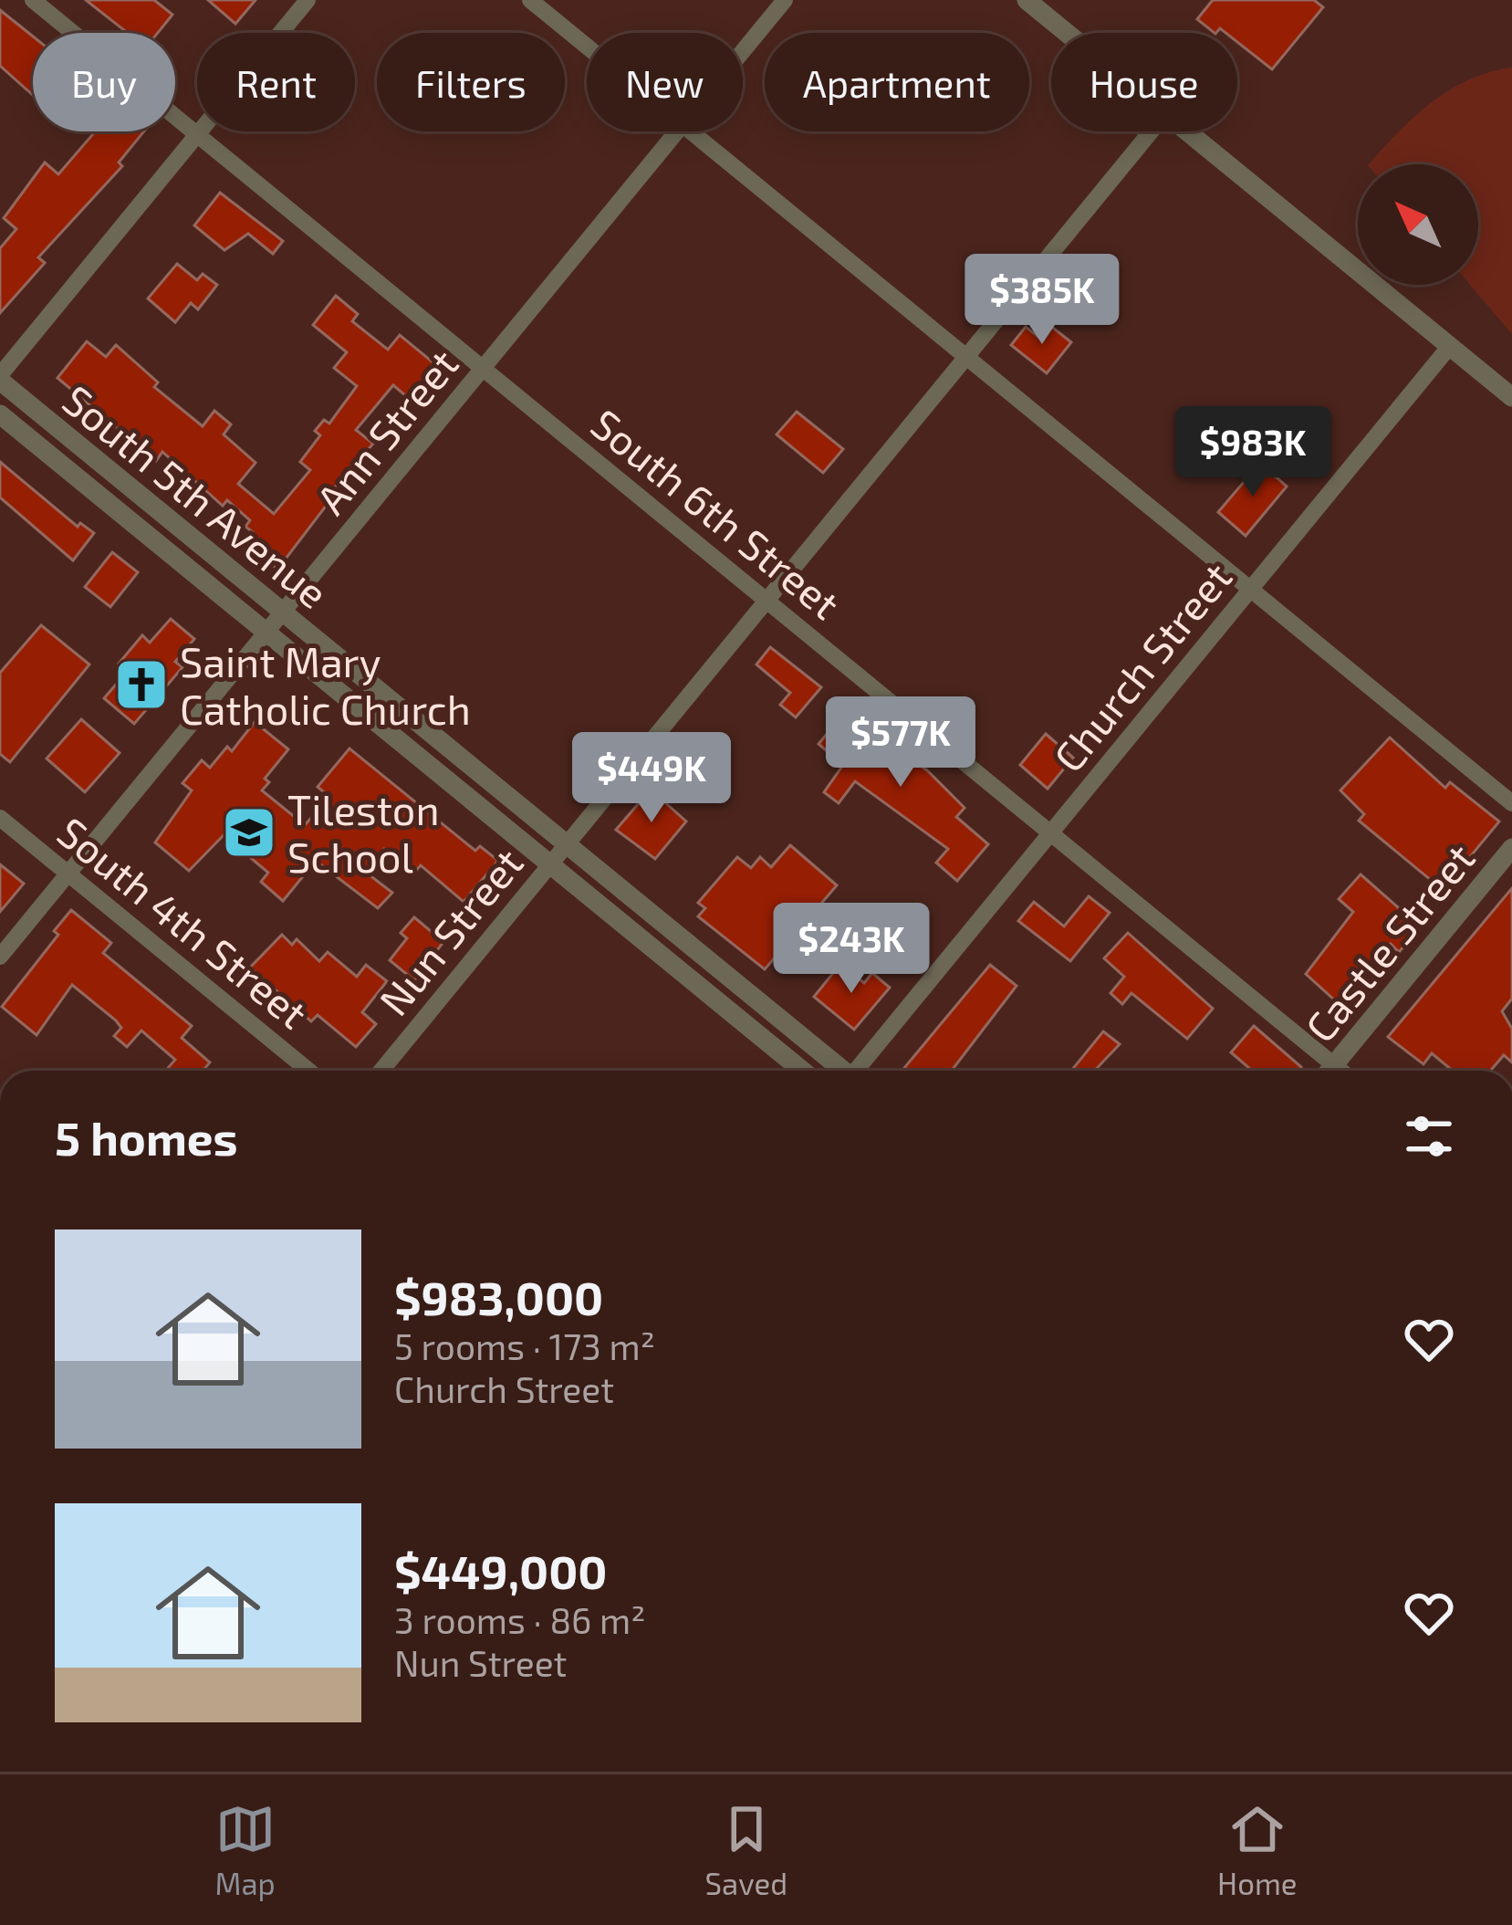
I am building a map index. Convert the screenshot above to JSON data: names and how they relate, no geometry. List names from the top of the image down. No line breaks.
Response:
{"streets":{"street":["Ann Street","South 5th Avenue","South 6th Street","Church Street","South 4th Street","Nun Street","Castle Street"]},"crossings":[["Ann Street","South 5th Avenue"],["Ann Street","South 6th Street"],["Ann Street","South 4th Street"],["South 5th Avenue","Nun Street"],["South 6th Street","Church Street"],["South 6th Street","Nun Street"]],"places":{"church":["Saint Mary Catholic Church"],"school or university":["Tileston School"]},"north":"top left","page":{"chip":["Buy","Rent","Filters","New","Apartment","House"],"price":["$385K","$983K","$577K","$449K","$243K"],"heading":"5 homes","list":[{"name":"$983,000","note":"5 rooms · 173 m² · Church Street"},{"name":"$449,000","note":"3 rooms · 86 m² · Nun Street"}],"tabs":["Map","Saved","Home"]}}
